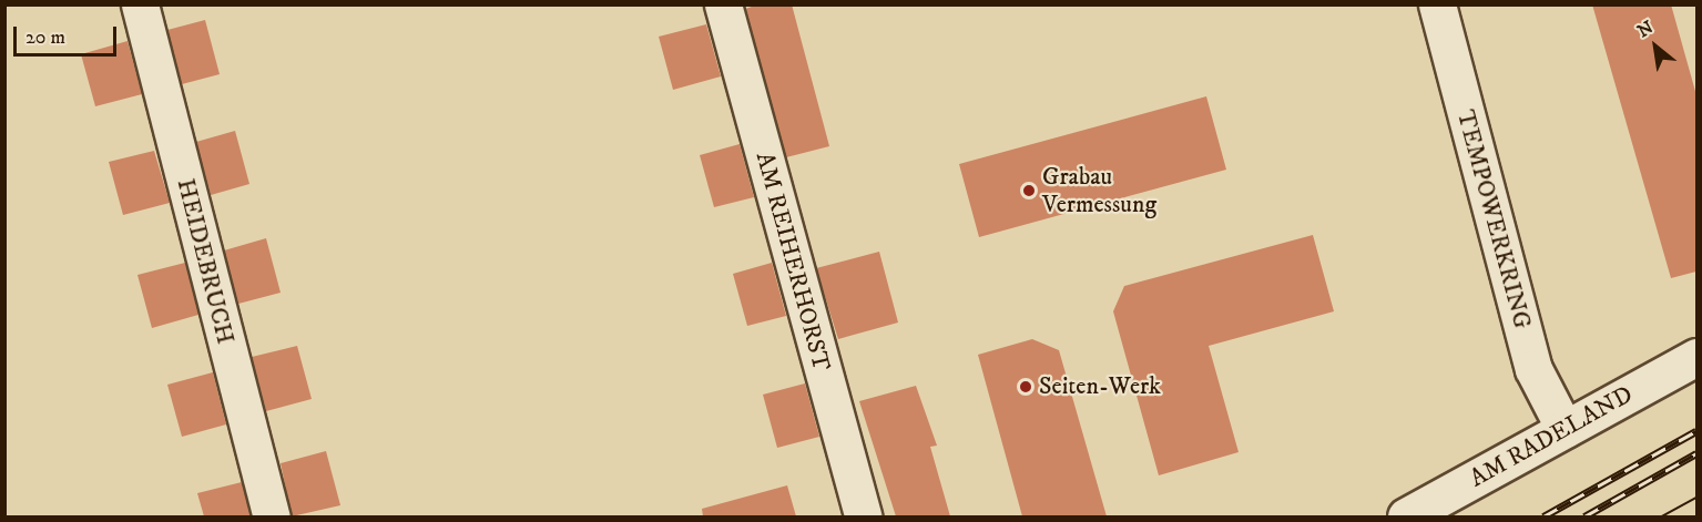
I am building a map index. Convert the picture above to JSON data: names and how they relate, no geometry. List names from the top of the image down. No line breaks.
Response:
{"streets":{"street":["TEMPOWERKRING","HEIDEBRUCH","AM REIHERHORST","AM RADELAND"]},"crossings":[["TEMPOWERKRING","AM RADELAND"]],"places":["Grabau Vermessung","Seiten-Werk"],"scale_bar":"20 m","north":"top left"}
